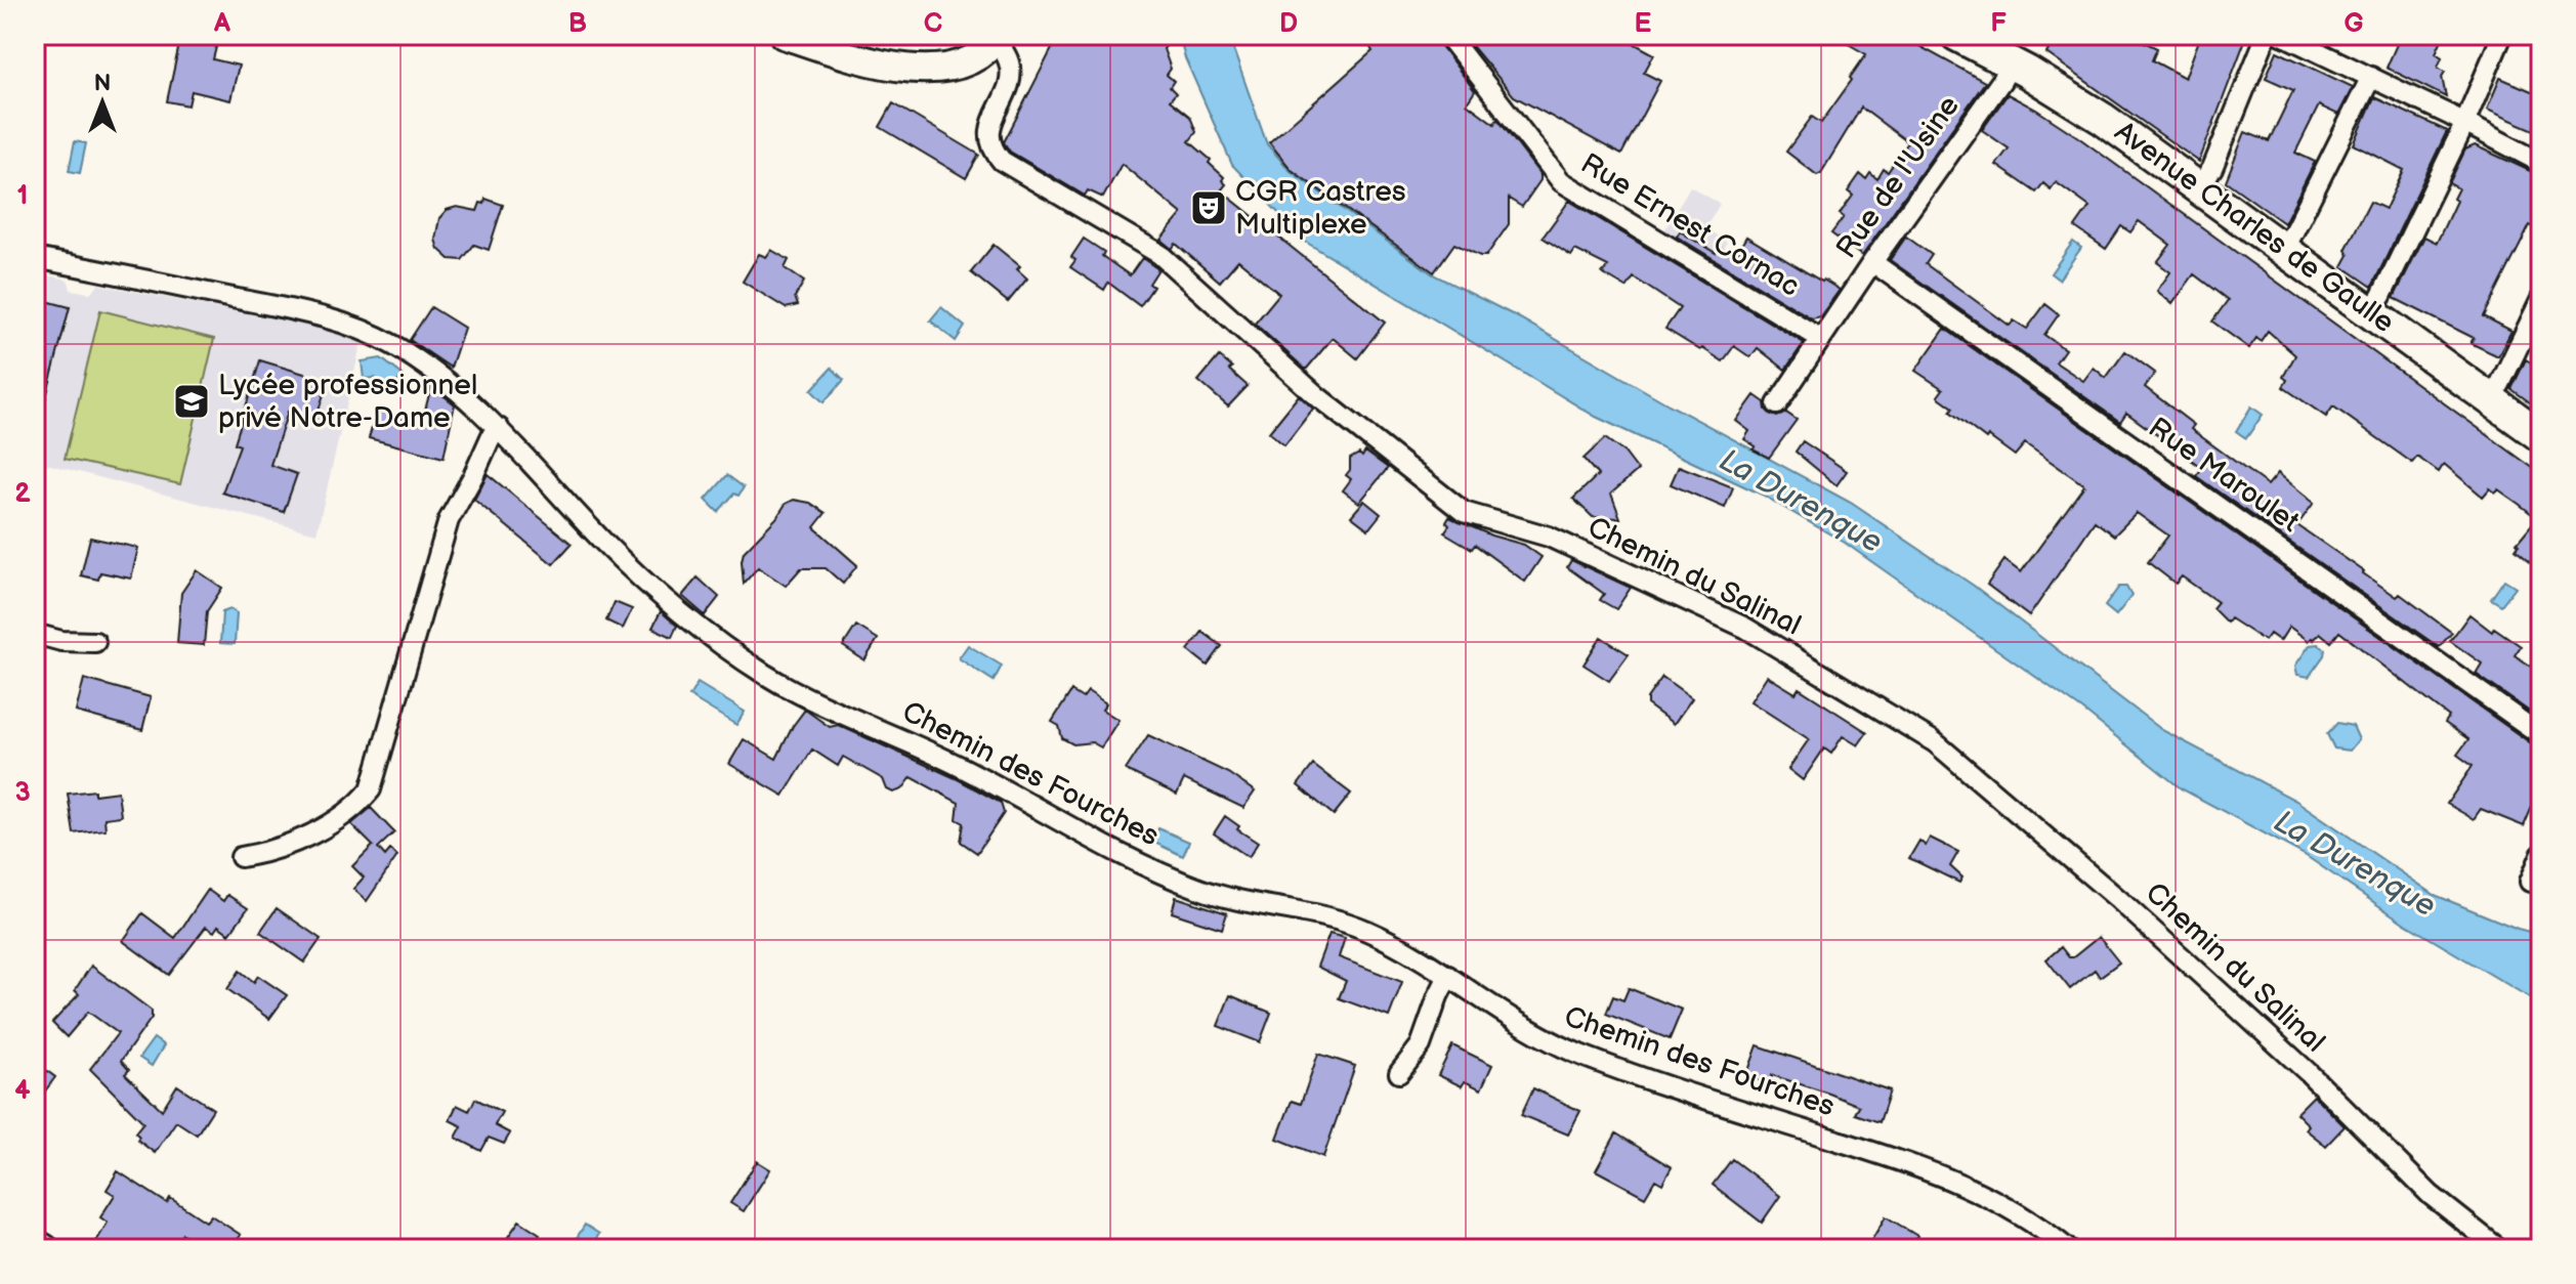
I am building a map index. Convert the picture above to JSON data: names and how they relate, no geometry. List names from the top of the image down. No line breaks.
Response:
{"streets":{"main road":["Avenue Charles de Gaulle"],"street":["Rue de l'Usine","Rue Ernest Cornac","Rue Maroulet","Chemin du Salinal","Chemin des Fourches"]},"crossings":[["Rue de l'Usine","Rue Ernest Cornac"],["Rue de l'Usine","Avenue Charles de Gaulle"],["Rue de l'Usine","Rue Maroulet"]],"water":["La Durenque"],"places":{"theatre":["CGR Castres Multiplexe"],"school or university":["Lycée professionnel privé Notre-Dame"]},"north":"top","grid":{"columns":["A","B","C","D","E","F","G"],"rows":["1","2","3","4"]}}
